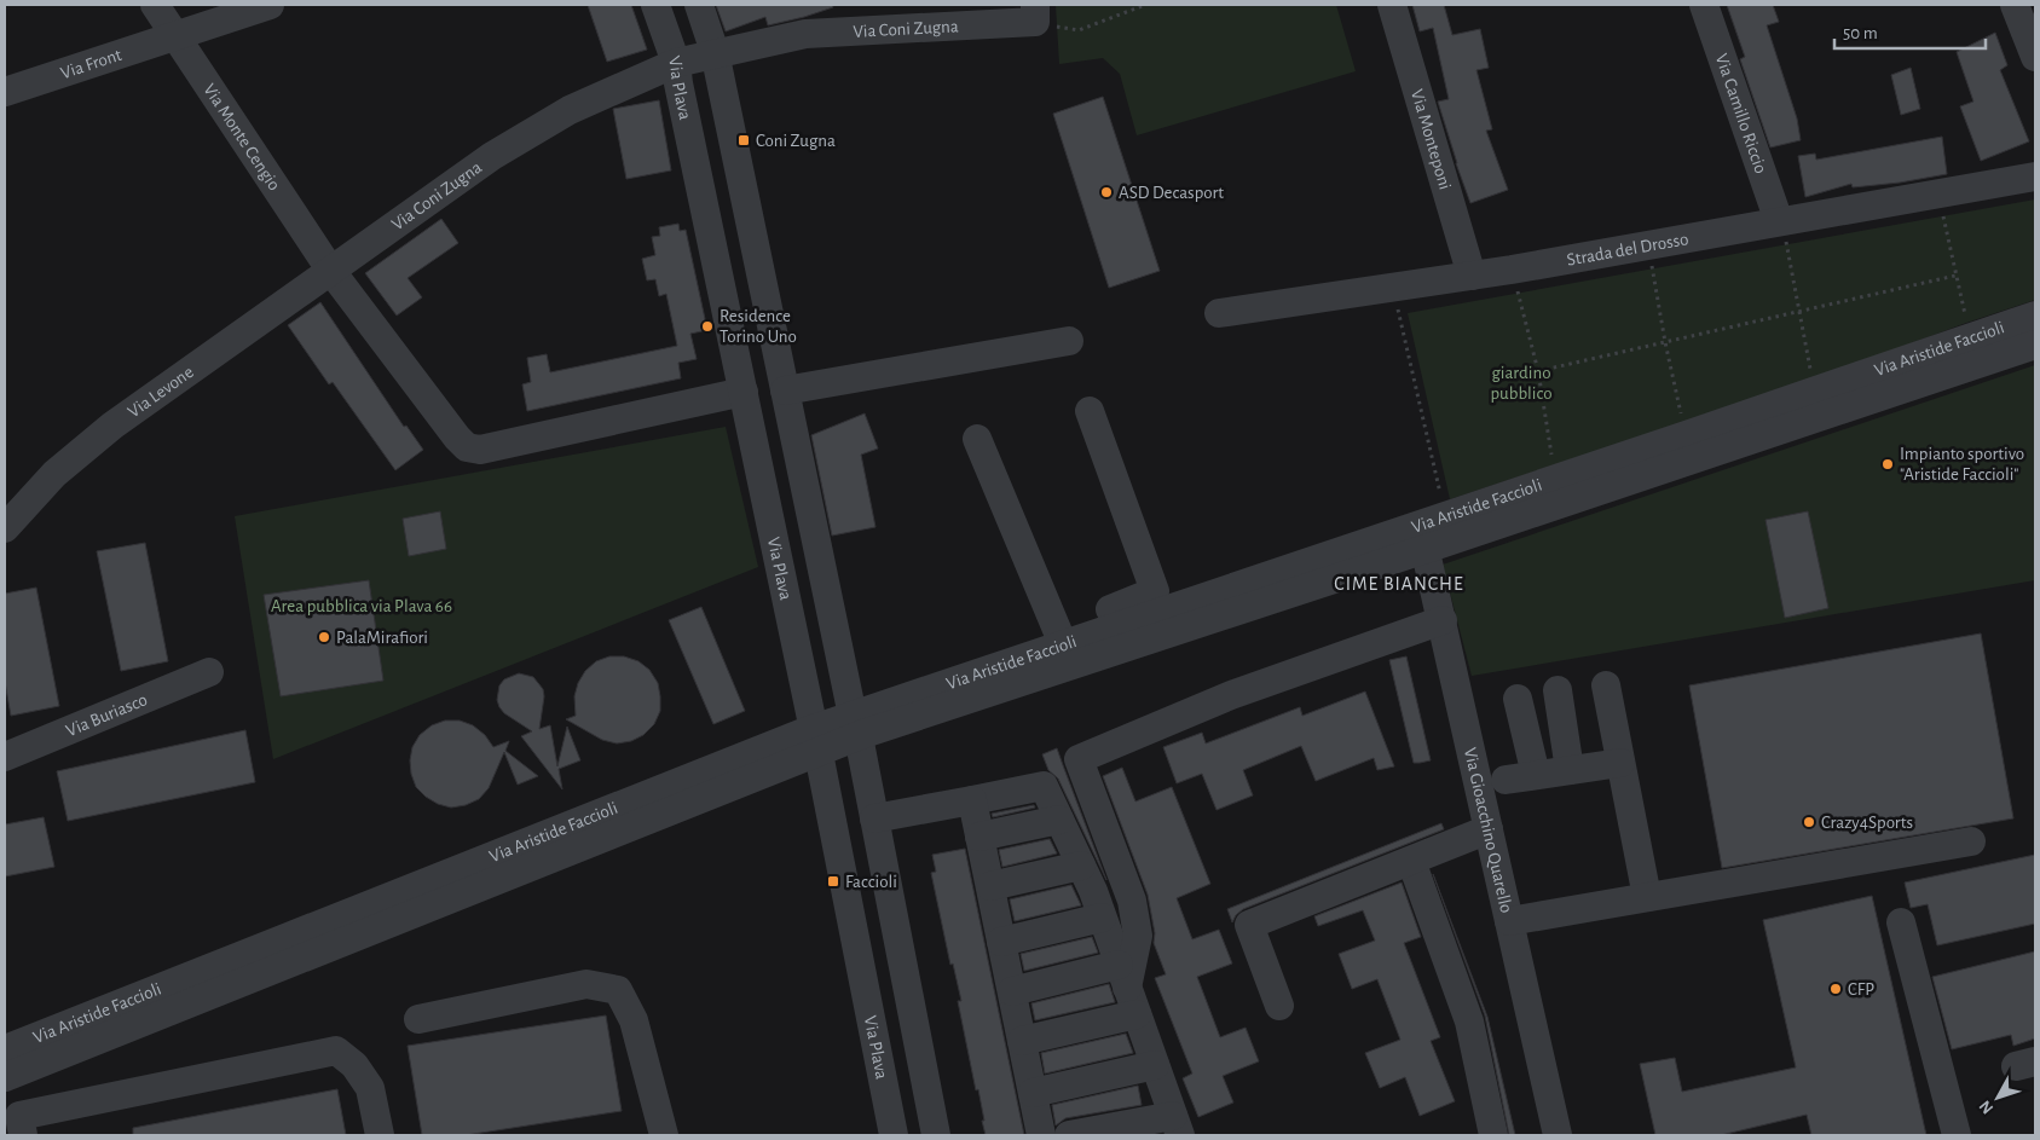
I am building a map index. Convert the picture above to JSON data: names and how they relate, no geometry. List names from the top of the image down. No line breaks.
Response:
{"streets":{"street":["Via Coni Zugna","Via Front","Via Plava","Via Camillo Riccio","Via Monte Cengio","Via Monteponi","Strada del Drosso","Via Aristide Faccioli","Via Levone","Via Buriasco","Via Gioacchino Quarello"]},"crossings":[["Via Coni Zugna","Via Plava"],["Via Coni Zugna","Via Monte Cengio"],["Via Coni Zugna","Via Levone"],["Via Front","Via Monte Cengio"],["Via Plava","Via Aristide Faccioli"],["Via Camillo Riccio","Strada del Drosso"],["Via Monte Cengio","Via Levone"],["Via Monteponi","Strada del Drosso"],["Via Aristide Faccioli","Via Gioacchino Quarello"]],"districts":["CIME BIANCHE"],"parks":["giardino pubblico","Area pubblica via Plava 66"],"places":{"transit":["Coni Zugna","Faccioli"],"other":["ASD Decasport","Residence Torino Uno","Impianto sportivo \"Aristide Faccioli\"","PalaMirafiori","Crazy4Sports","CFP"]},"scale_bar":"50 m","north":"bottom left"}
